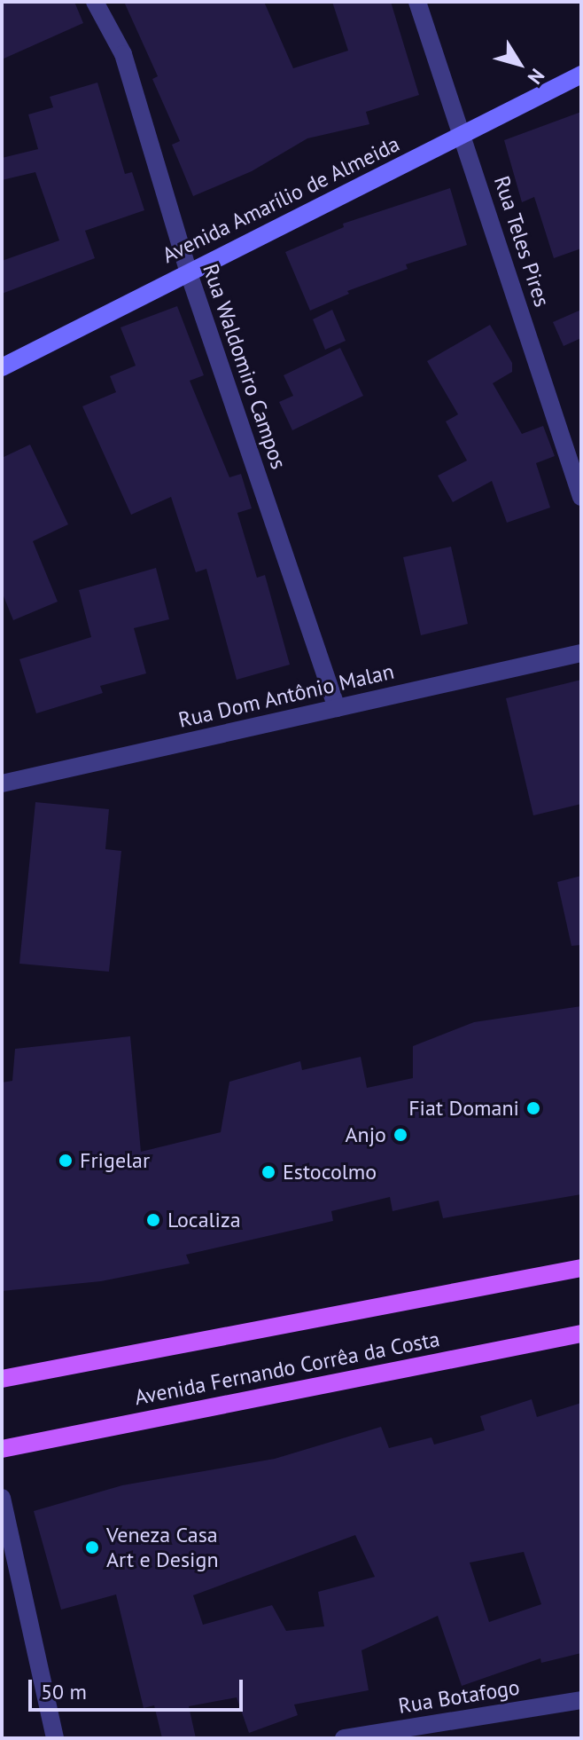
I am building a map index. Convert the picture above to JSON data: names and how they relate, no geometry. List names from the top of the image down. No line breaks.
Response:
{"streets":{"main road":["Avenida Fernando Corrêa da Costa"],"street":["Avenida Amarílio de Almeida","Rua Teles Pires","Rua Waldomiro Campos","Rua Dom Antônio Malan","Rua Botafogo"]},"crossings":[["Avenida Amarílio de Almeida","Rua Teles Pires"],["Avenida Amarílio de Almeida","Rua Waldomiro Campos"],["Rua Waldomiro Campos","Rua Dom Antônio Malan"]],"places":["Fiat Domani","Anjo","Frigelar","Estocolmo","Localiza","Veneza Casa Art e Design"],"scale_bar":"50 m","north":"bottom right"}
